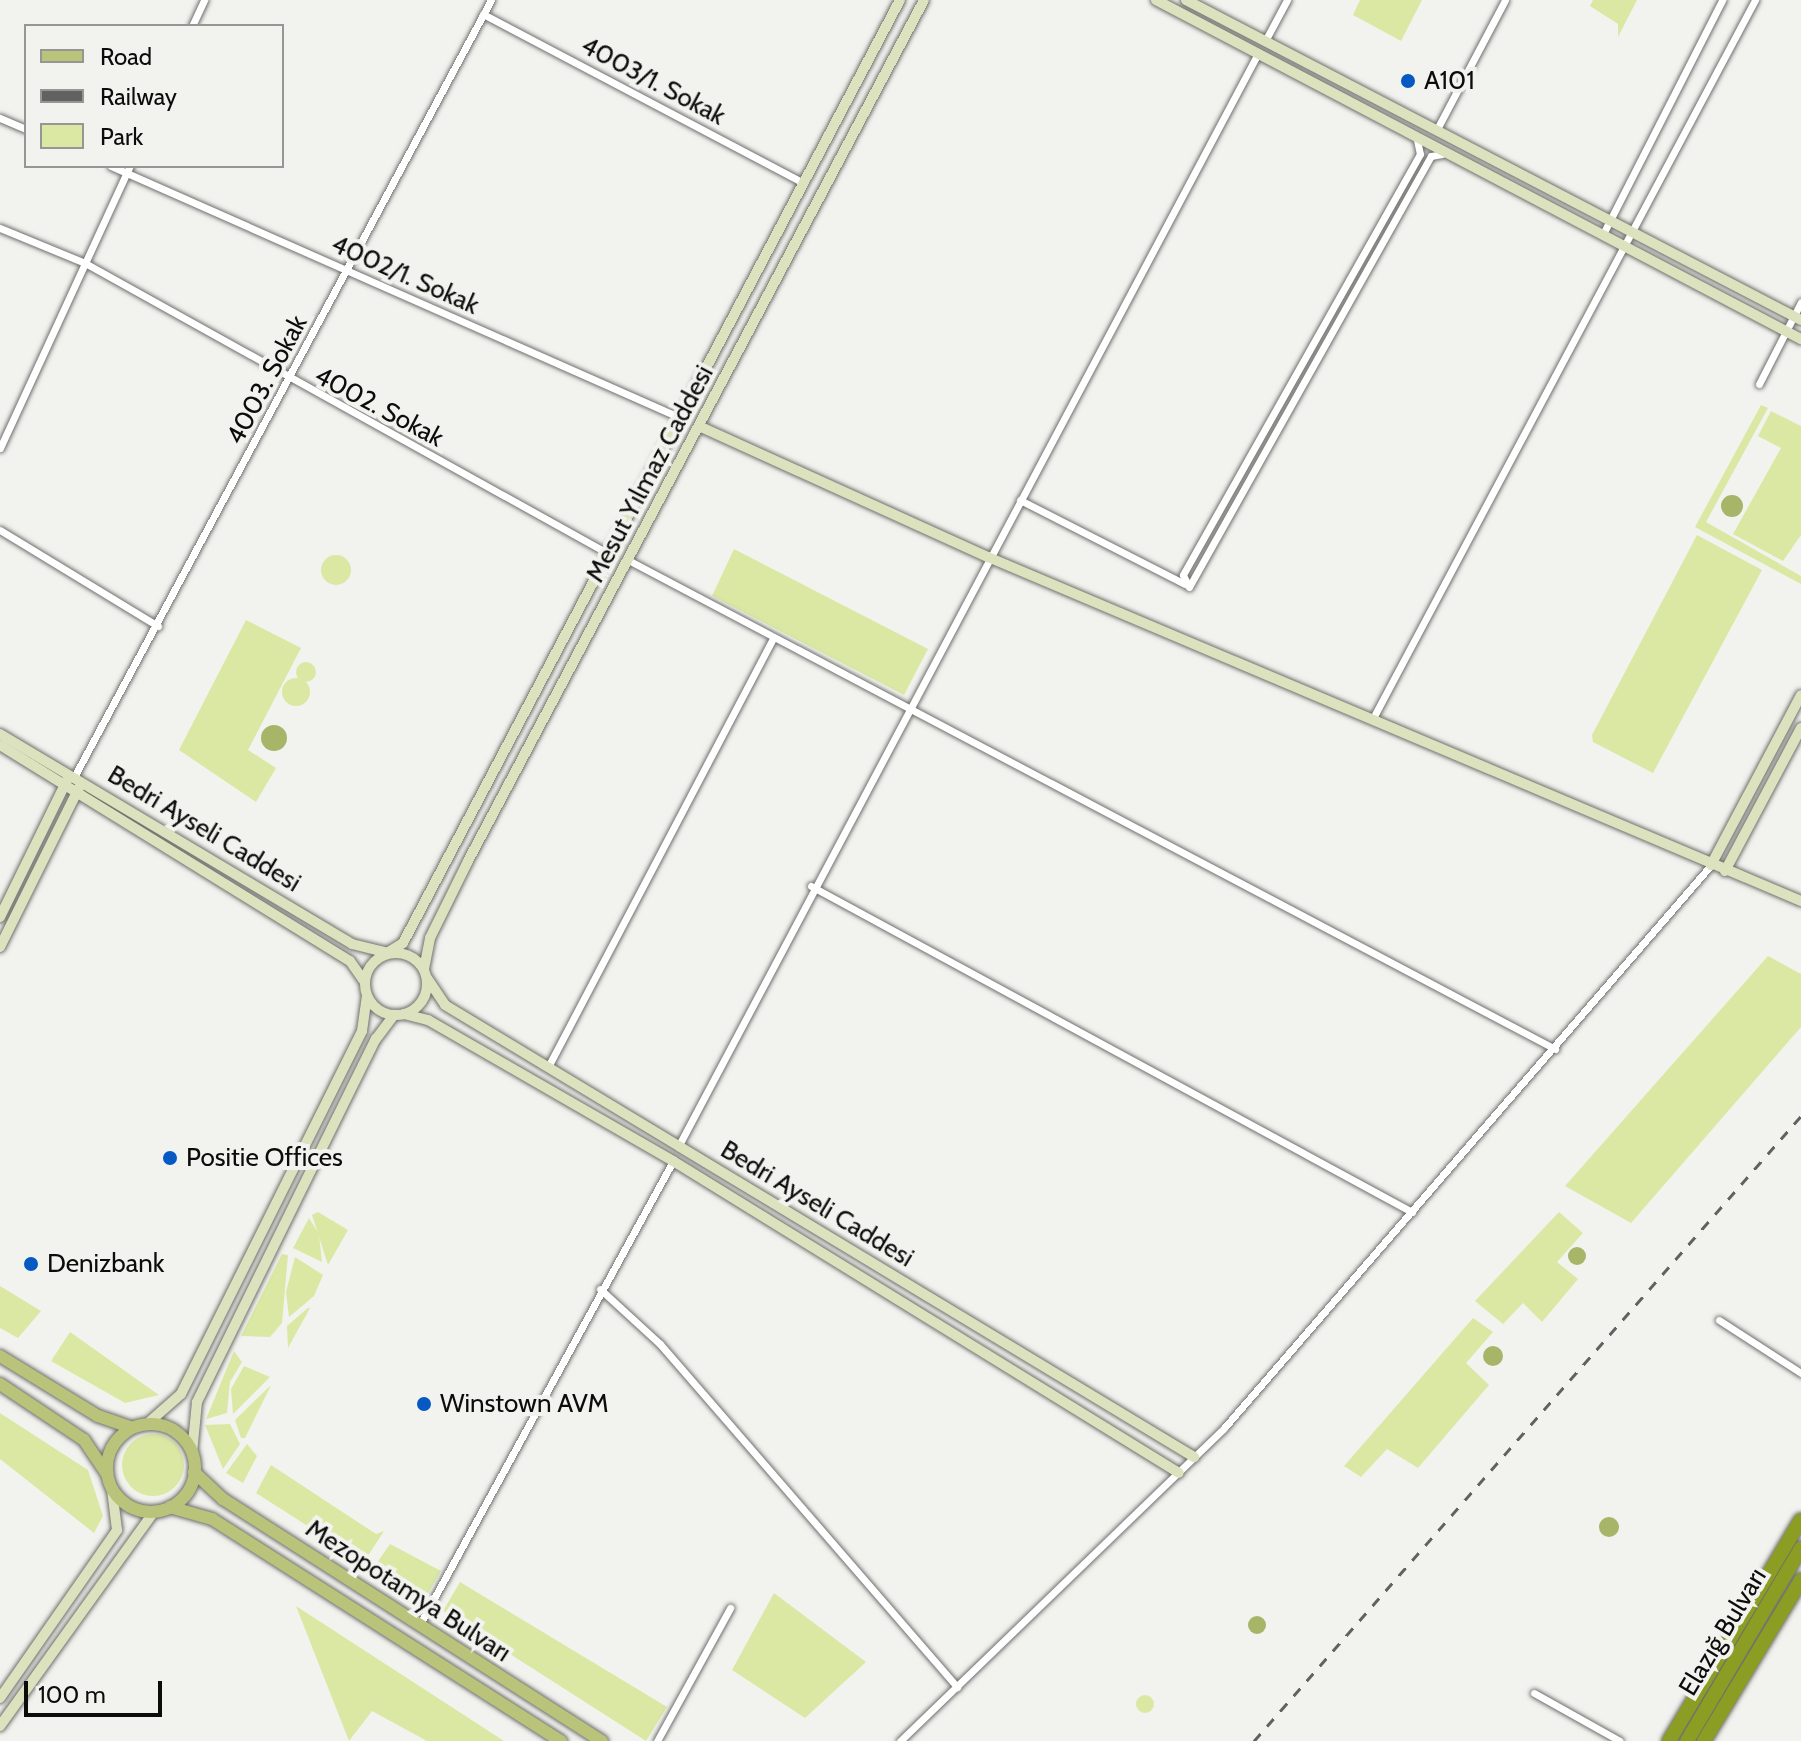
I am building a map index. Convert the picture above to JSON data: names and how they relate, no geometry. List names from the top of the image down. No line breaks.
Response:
{"streets":{"highway":["Elazığ Bulvarı"],"main road":["Mesut Yılmaz Caddesi","Bedri Ayseli Caddesi","Mezopotamya Bulvarı"],"street":["4003/1. Sokak","4002/1. Sokak","4003. Sokak","4002. Sokak"]},"crossings":[["4003/1. Sokak","4003. Sokak"],["4003/1. Sokak","Mesut Yılmaz Caddesi"],["4002/1. Sokak","4003. Sokak"],["4002/1. Sokak","Mesut Yılmaz Caddesi"],["4003. Sokak","4002. Sokak"],["4003. Sokak","Bedri Ayseli Caddesi"],["4002. Sokak","Mesut Yılmaz Caddesi"],["Mesut Yılmaz Caddesi","Bedri Ayseli Caddesi"]],"places":["A101","Positie Offices","Denizbank","Winstown AVM"],"legend":["Road","Railway","Park"],"scale_bar":"100 m"}
